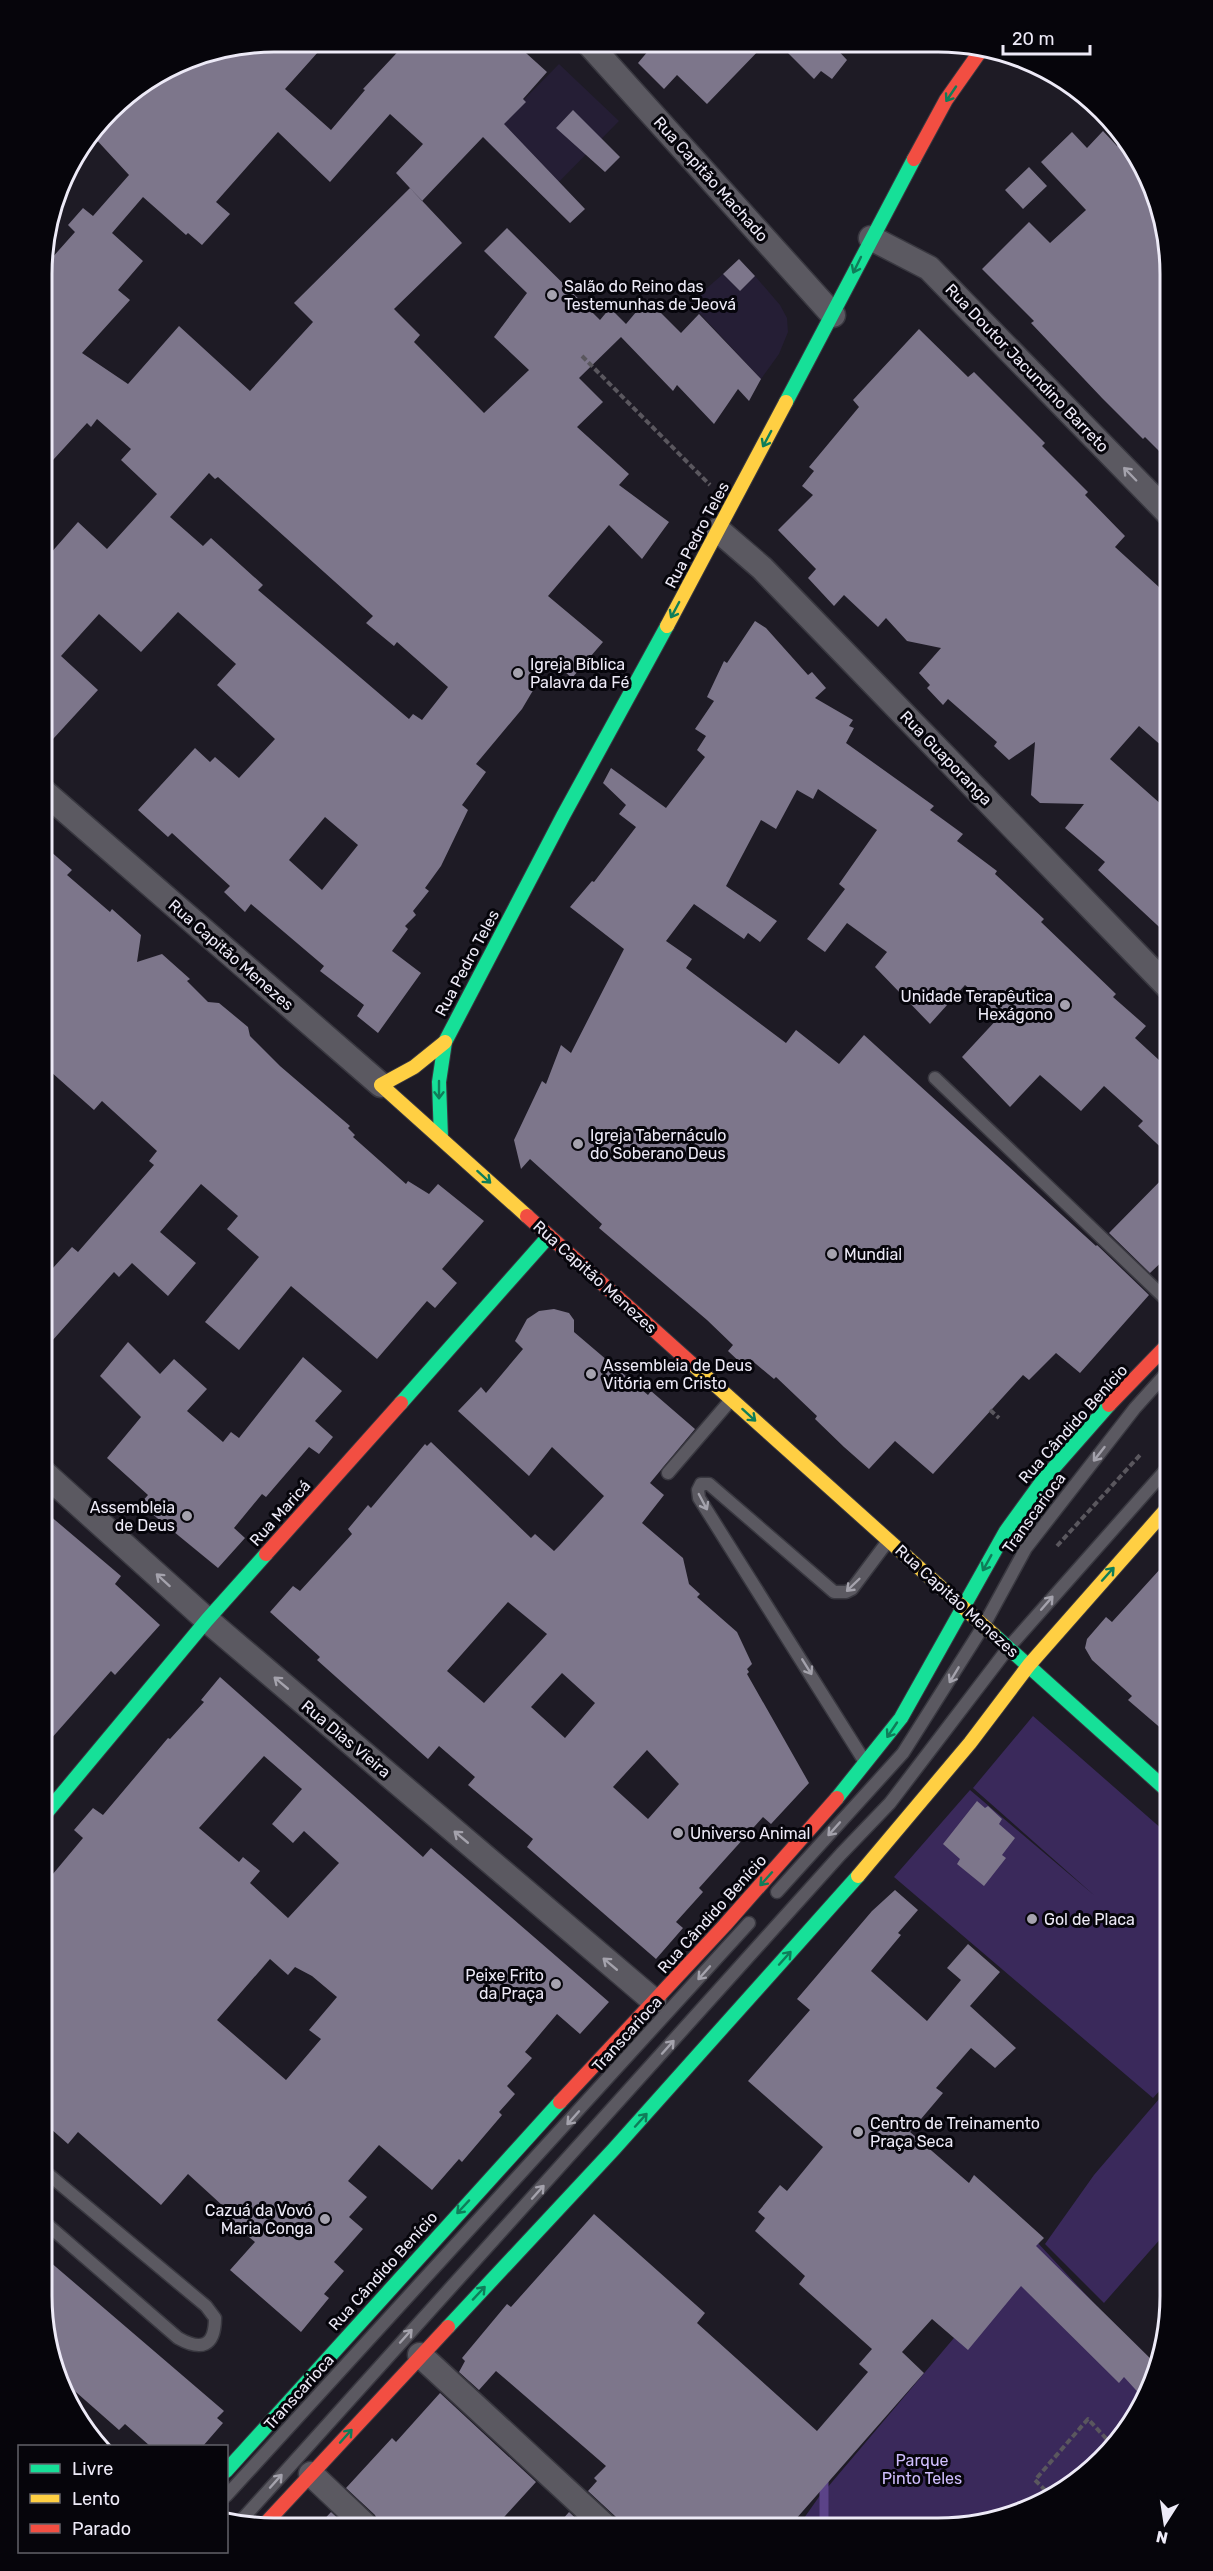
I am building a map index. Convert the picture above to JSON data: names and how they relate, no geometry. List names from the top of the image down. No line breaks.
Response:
{"streets":{"street":["Rua Capitão Machado","Rua Doutor Jacundino Barreto","Rua Pedro Teles","Rua Guaporanga","Rua Capitão Menezes","Rua Cândido Benício","Rua Maricá","Rua Dias Vieira"],"lane":["Transcarioca"]},"crossings":[["Rua Capitão Machado","Rua Pedro Teles"],["Rua Doutor Jacundino Barreto","Rua Pedro Teles"],["Rua Pedro Teles","Rua Guaporanga"],["Rua Pedro Teles","Rua Capitão Menezes"],["Rua Capitão Menezes","Rua Cândido Benício"],["Rua Capitão Menezes","Rua Maricá"],["Rua Capitão Menezes","Transcarioca"],["Rua Cândido Benício","Rua Dias Vieira"],["Rua Maricá","Rua Dias Vieira"]],"one_way":["Rua Doutor Jacundino Barreto","Rua Pedro Teles","Rua Dias Vieira"],"parks":["Parque Pinto Teles"],"places":["Salão do Reino das Testemunhas de Jeová","Igreja Bíblica Palavra da Fé","Unidade Terapêutica Hexágono","Igreja Tabernáculo do Soberano Deus","Mundial","Assembleia de Deus Vitória em Cristo","Assembleia de Deus","Universo Animal","Gol de Placa","Peixe Frito da Praça","Centro de Treinamento Praça Seca","Cazuá da Vovó Maria Conga"],"legend":["Livre","Lento","Parado"],"scale_bar":"20 m","north":"bottom"}
